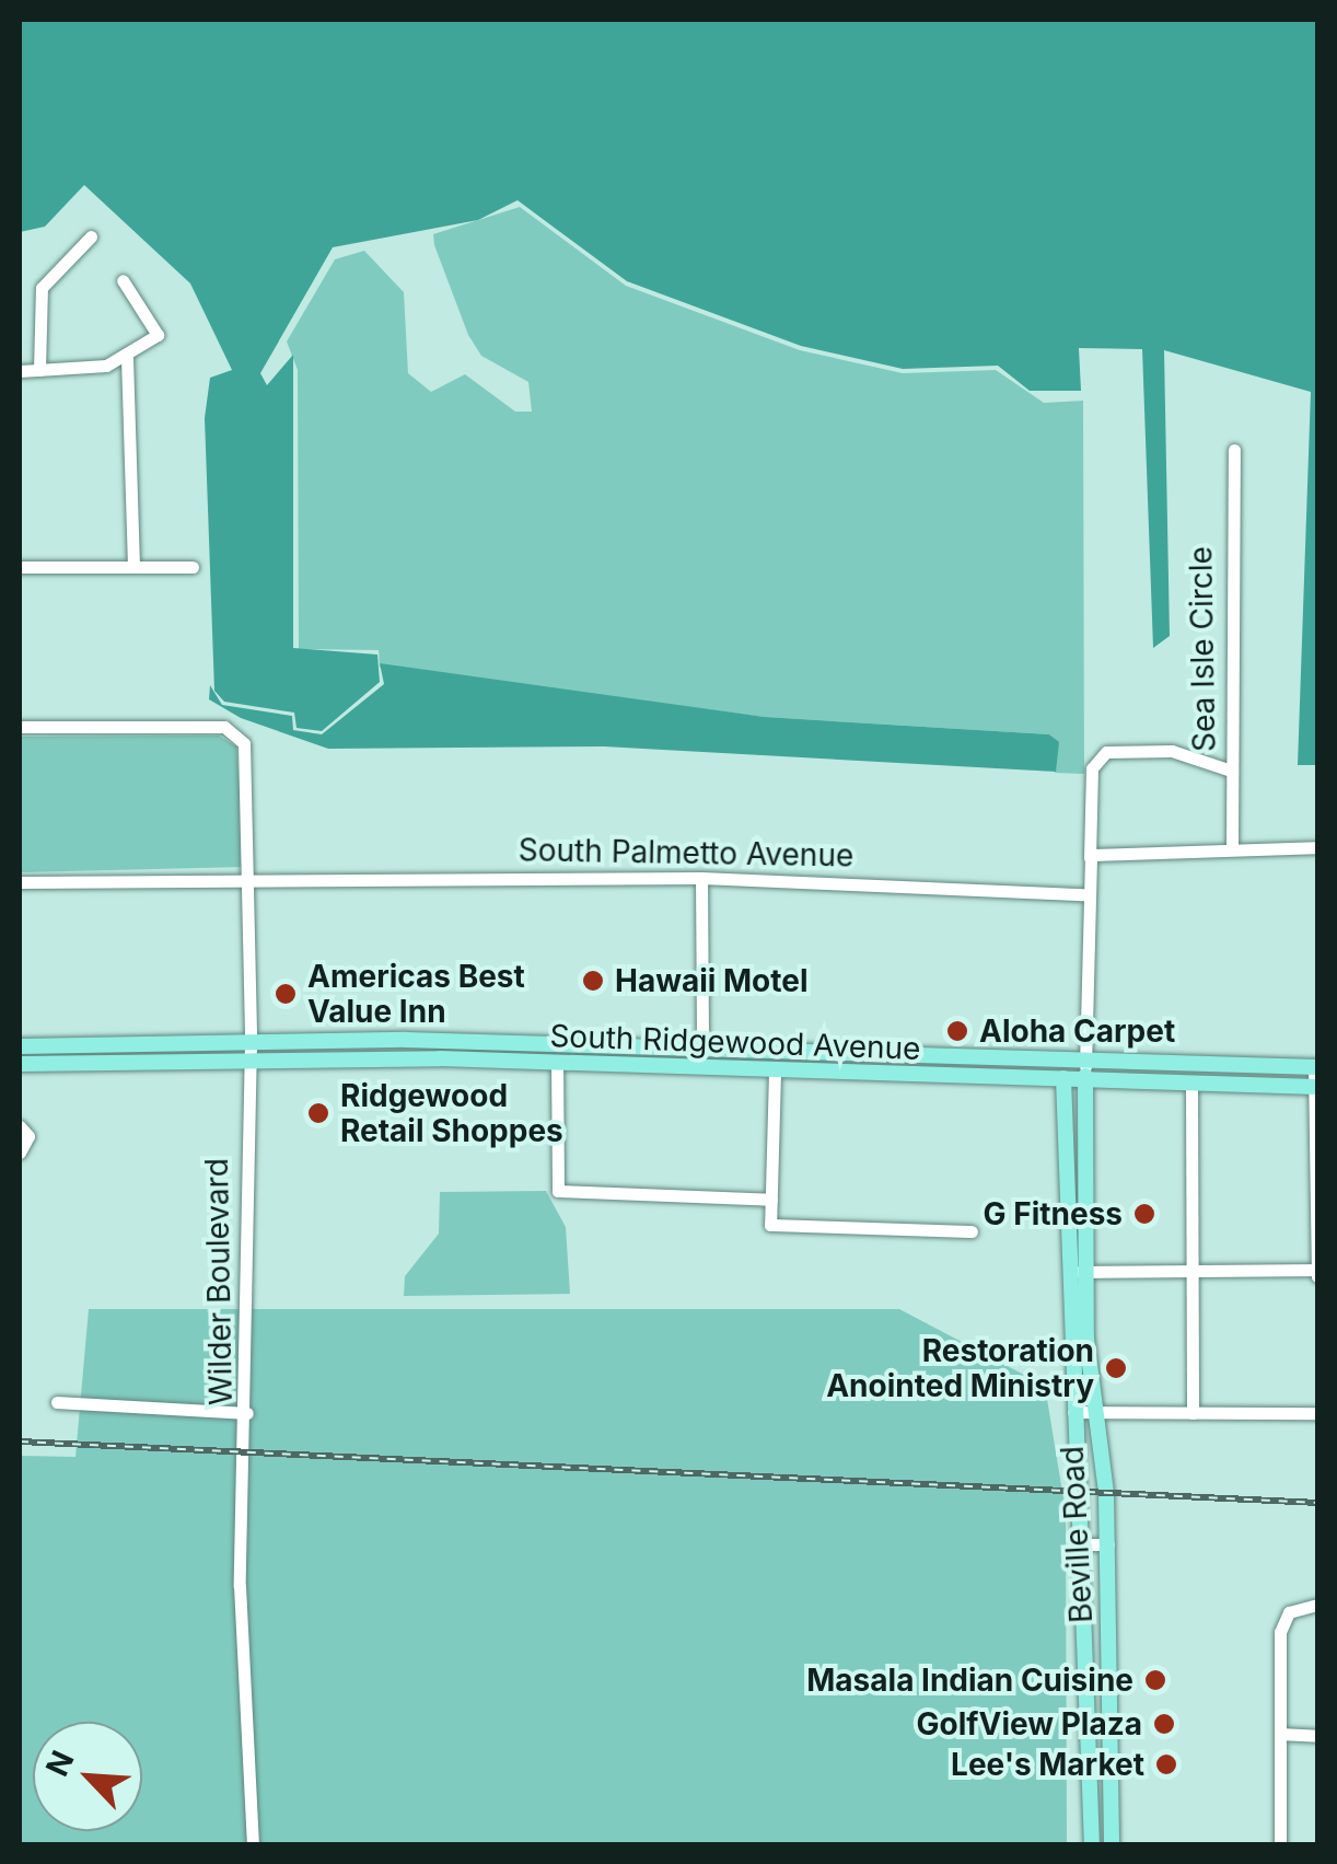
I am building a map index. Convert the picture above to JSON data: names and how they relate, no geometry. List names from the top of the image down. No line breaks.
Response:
{"streets":{"main road":["South Ridgewood Avenue","Beville Road"],"street":["Sea Isle Circle","South Palmetto Avenue","Wilder Boulevard"]},"crossings":[["South Palmetto Avenue","Wilder Boulevard"],["South Palmetto Avenue","Beville Road"],["South Ridgewood Avenue","Wilder Boulevard"],["South Ridgewood Avenue","Beville Road"]],"places":["Hawaii Motel","Americas Best Value Inn","Aloha Carpet","Ridgewood Retail Shoppes","G Fitness","Restoration Anointed Ministry","Masala Indian Cuisine","GolfView Plaza","Lee's Market"],"north":"top left"}
